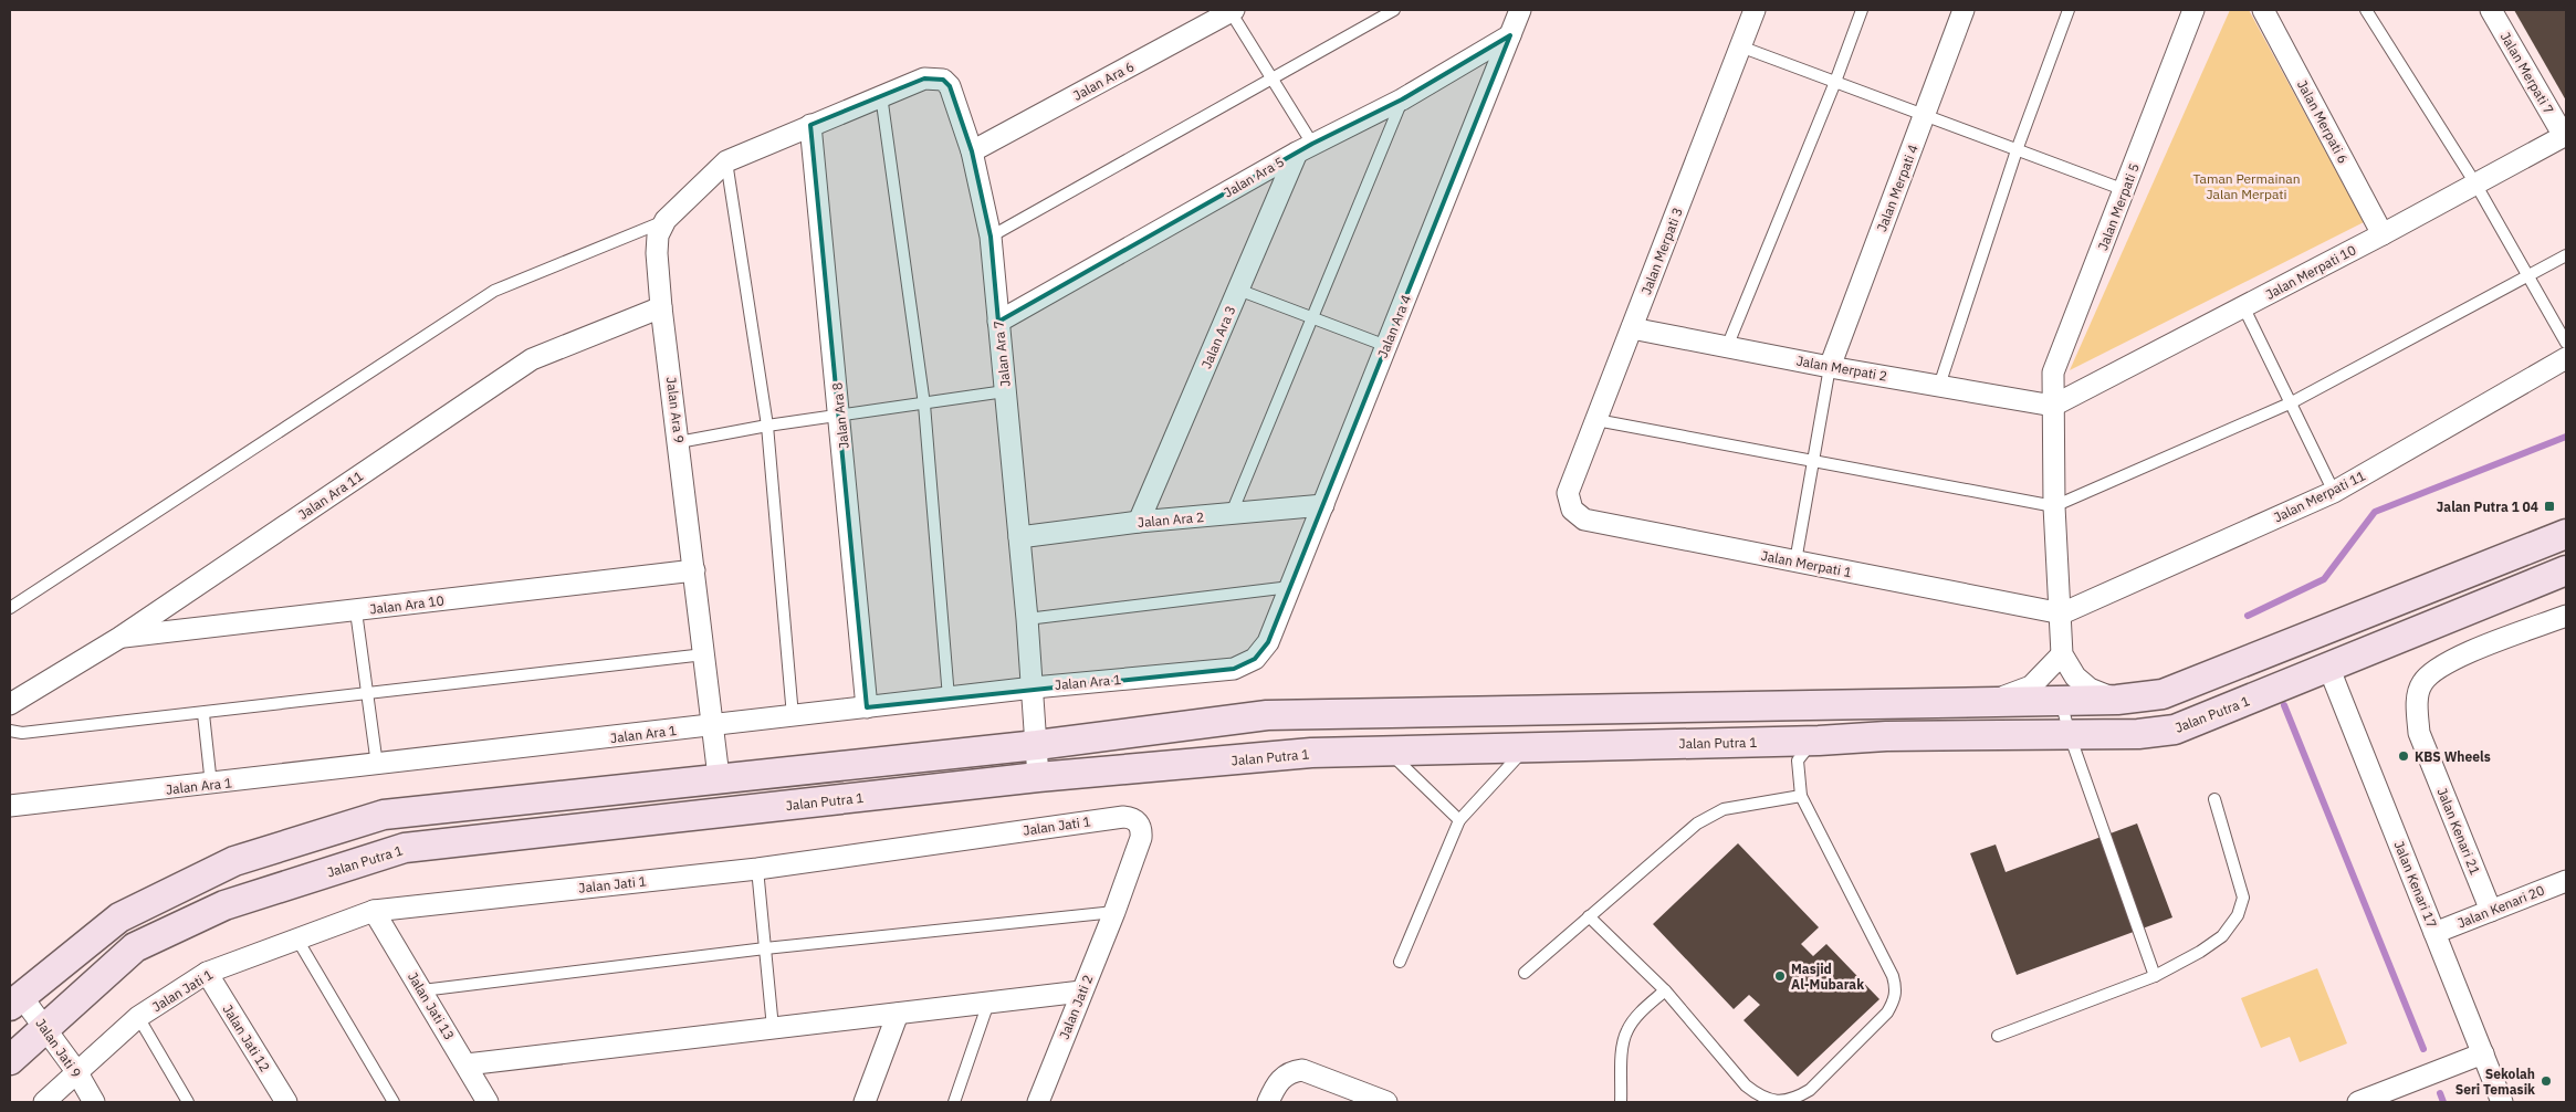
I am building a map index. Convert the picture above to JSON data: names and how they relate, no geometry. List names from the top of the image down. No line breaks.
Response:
{"streets":{"main road":["Jalan Putra 1"],"street":["Jalan Merpati 7","Jalan Ara 6","Jalan Merpati 6","Jalan Ara 5","Jalan Merpati 4","Jalan Merpati 5","Jalan Merpati 3","Jalan Merpati 10","Jalan Ara 4","Jalan Ara 3","Jalan Ara 7","Jalan Merpati 2","Jalan Ara 9","Jalan Ara 8","Jalan Ara 11","Jalan Merpati 11","Jalan Ara 2","Jalan Merpati 1","Jalan Ara 10","Jalan Ara 1","Jalan Jati 1","Jalan Kenari 21","Jalan Kenari 17","Jalan Kenari 20","Jalan Jati 13","Jalan Jati 2","Jalan Jati 12","Jalan Jati 9"]},"crossings":[["Jalan Merpati 7","Jalan Merpati 10"],["Jalan Ara 6","Jalan Ara 7"],["Jalan Merpati 6","Jalan Merpati 10"],["Jalan Ara 5","Jalan Ara 4"],["Jalan Ara 5","Jalan Ara 3"],["Jalan Ara 5","Jalan Ara 7"],["Jalan Merpati 4","Jalan Merpati 2"],["Jalan Merpati 5","Jalan Merpati 10"],["Jalan Merpati 5","Jalan Merpati 2"],["Jalan Merpati 5","Jalan Merpati 11"],["Jalan Merpati 5","Jalan Merpati 1"],["Jalan Merpati 3","Jalan Merpati 2"],["Jalan Merpati 3","Jalan Merpati 1"],["Jalan Merpati 10","Jalan Merpati 2"],["Jalan Ara 4","Jalan Ara 2"],["Jalan Ara 4","Jalan Ara 1"],["Jalan Ara 3","Jalan Ara 2"],["Jalan Ara 7","Jalan Ara 9"],["Jalan Ara 7","Jalan Ara 8"],["Jalan Ara 7","Jalan Ara 2"],["Jalan Ara 7","Jalan Ara 1"],["Jalan Ara 7","Jalan Putra 1"],["Jalan Ara 9","Jalan Ara 8"],["Jalan Ara 9","Jalan Ara 11"],["Jalan Ara 9","Jalan Ara 10"],["Jalan Ara 9","Jalan Ara 1"],["Jalan Ara 8","Jalan Ara 1"],["Jalan Ara 11","Jalan Ara 10"],["Jalan Merpati 11","Jalan Merpati 1"],["Jalan Putra 1","Jalan Kenari 17"],["Jalan Putra 1","Jalan Jati 9"],["Jalan Jati 1","Jalan Jati 13"],["Jalan Jati 1","Jalan Jati 2"],["Jalan Jati 1","Jalan Jati 12"],["Jalan Jati 1","Jalan Jati 9"],["Jalan Kenari 21","Jalan Kenari 20"],["Jalan Kenari 17","Jalan Kenari 20"]],"parks":["Taman Permainan Jalan Merpati"],"places":{"transit":["Jalan Putra 1 04"],"other":["KBS Wheels","Masjid Al-Mubarak","Sekolah Seri Temasik"]}}
